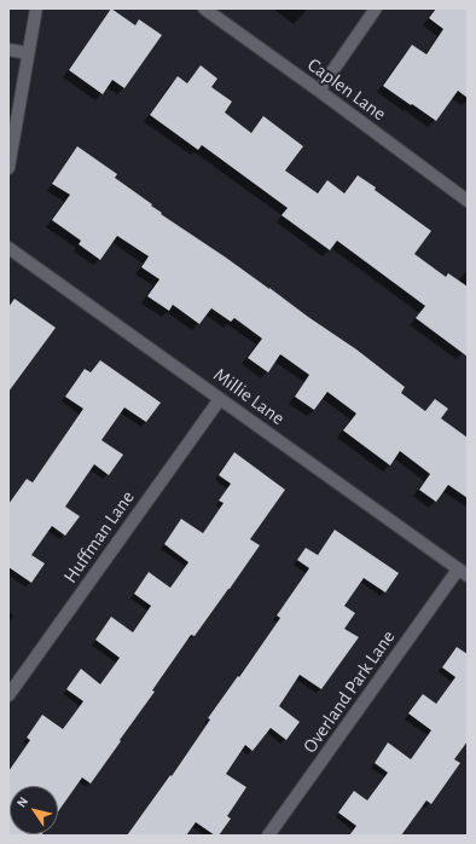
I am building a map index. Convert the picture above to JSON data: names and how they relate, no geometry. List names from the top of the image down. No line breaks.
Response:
{"streets":{"street":["Caplen Lane","Millie Lane","Huffman Lane","Overland Park Lane"]},"crossings":[["Millie Lane","Huffman Lane"],["Millie Lane","Overland Park Lane"]],"north":"top left"}
